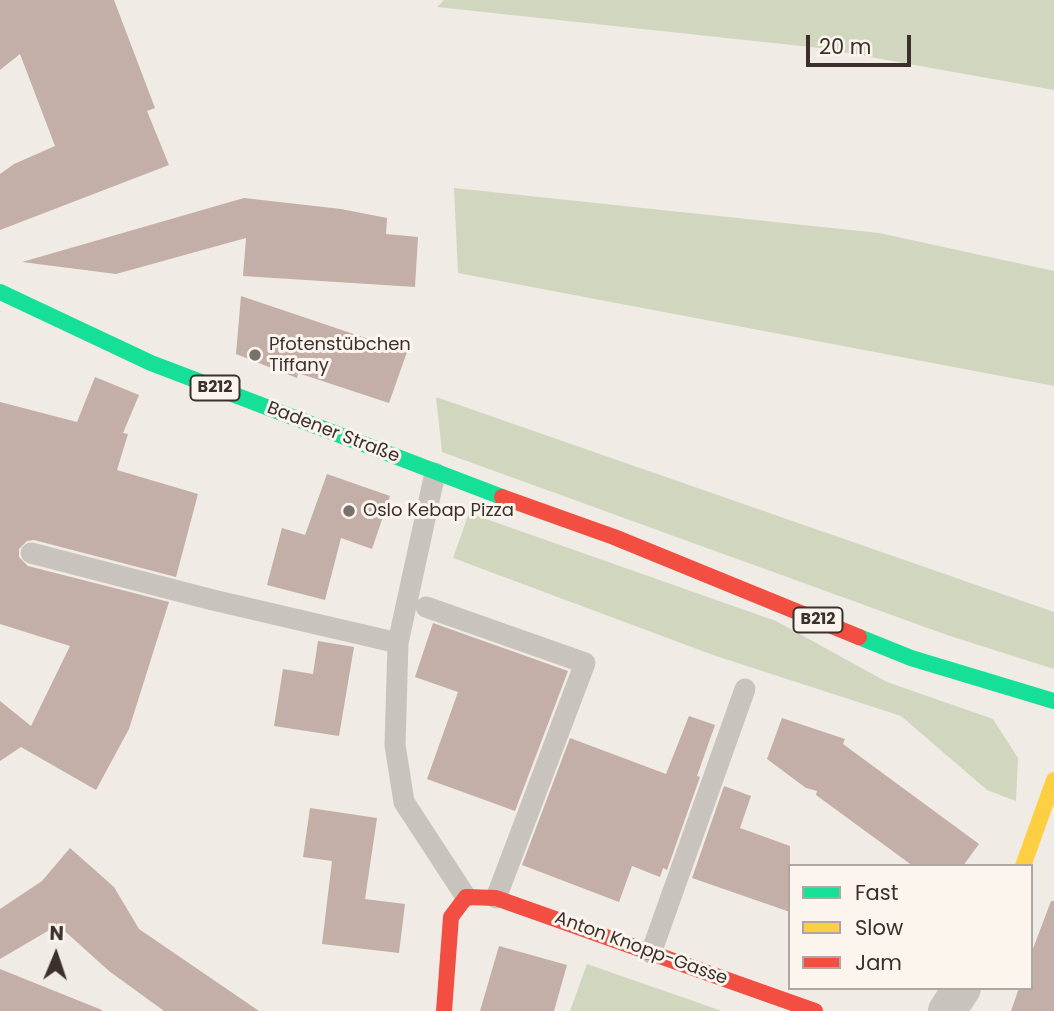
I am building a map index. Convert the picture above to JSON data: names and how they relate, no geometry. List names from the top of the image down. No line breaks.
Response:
{"streets":{"main road":["B212","Badener Straße","Anton Knopp-Gasse"]},"crossings":[["B212","Badener Straße"]],"places":["Pfotenstübchen Tiffany","Oslo Kebap Pizza"],"legend":["Fast","Slow","Jam"],"scale_bar":"20 m","north":"top"}
